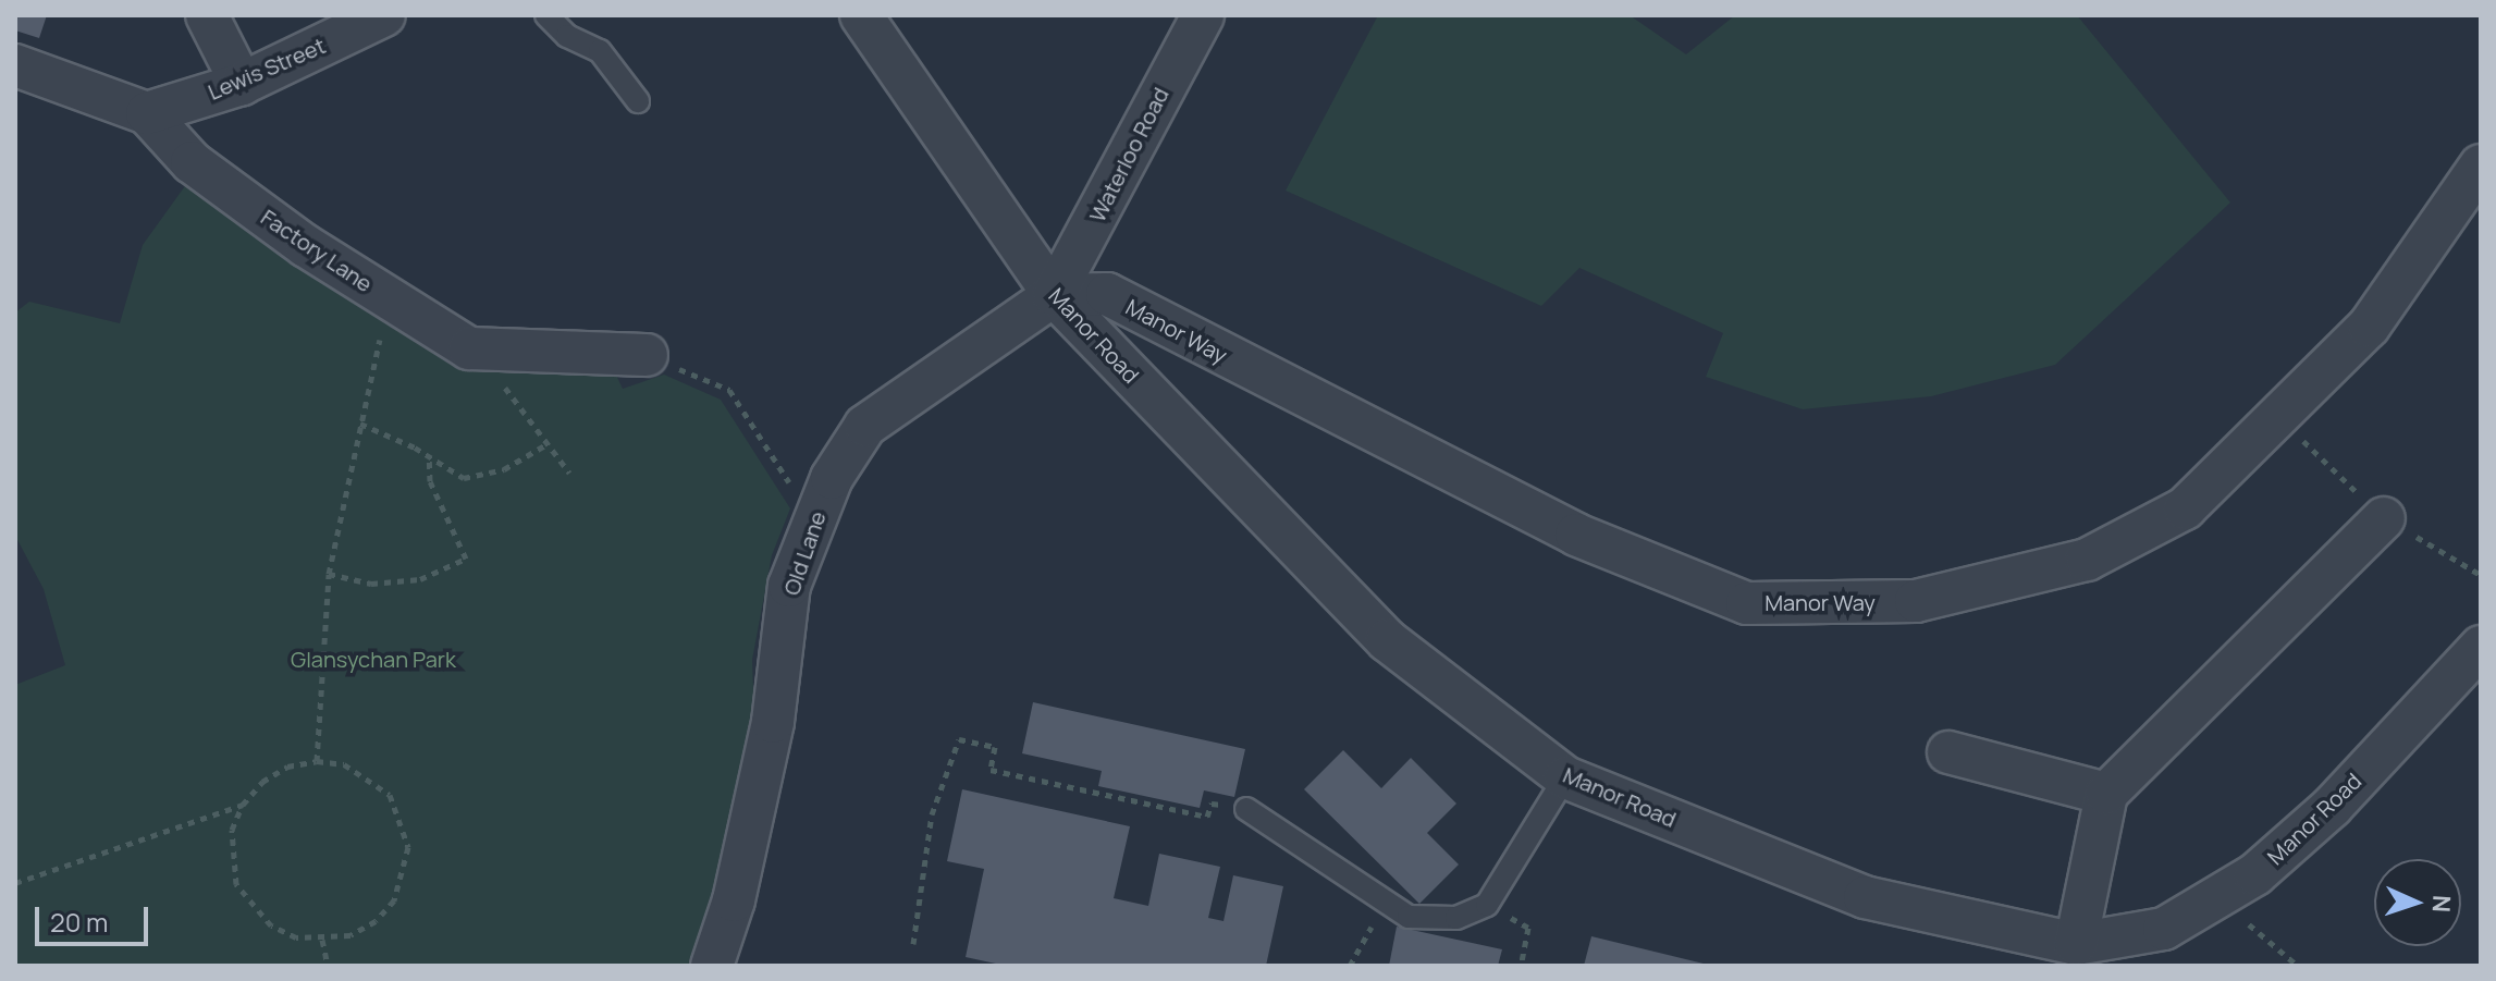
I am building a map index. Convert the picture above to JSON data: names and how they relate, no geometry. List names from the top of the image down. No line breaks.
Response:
{"streets":{"street":["Lewis Street","Waterloo Road","Factory Lane","Manor Way","Manor Road","Old Lane"]},"crossings":[["Lewis Street","Factory Lane"],["Waterloo Road","Manor Way"],["Waterloo Road","Manor Road"],["Waterloo Road","Old Lane"],["Manor Way","Manor Road"],["Manor Way","Old Lane"],["Manor Road","Old Lane"]],"parks":["Glansychan Park"],"scale_bar":"20 m","north":"right"}
